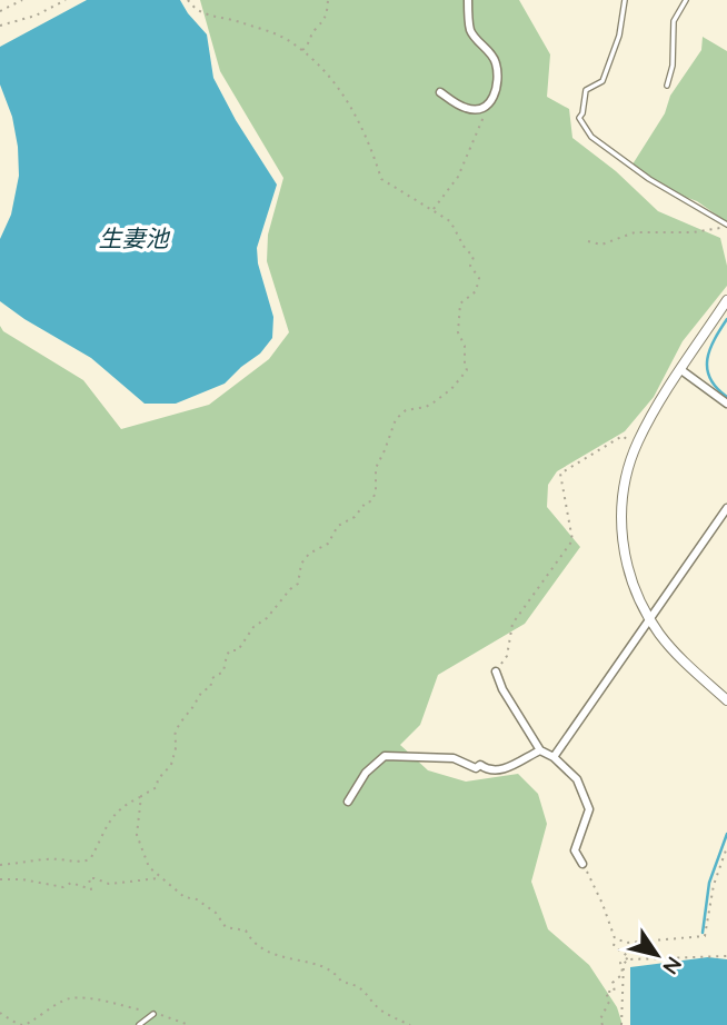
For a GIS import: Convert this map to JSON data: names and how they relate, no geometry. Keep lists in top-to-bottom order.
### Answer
{
  "water": ["生妻池"],
  "north": "bottom right"
}
